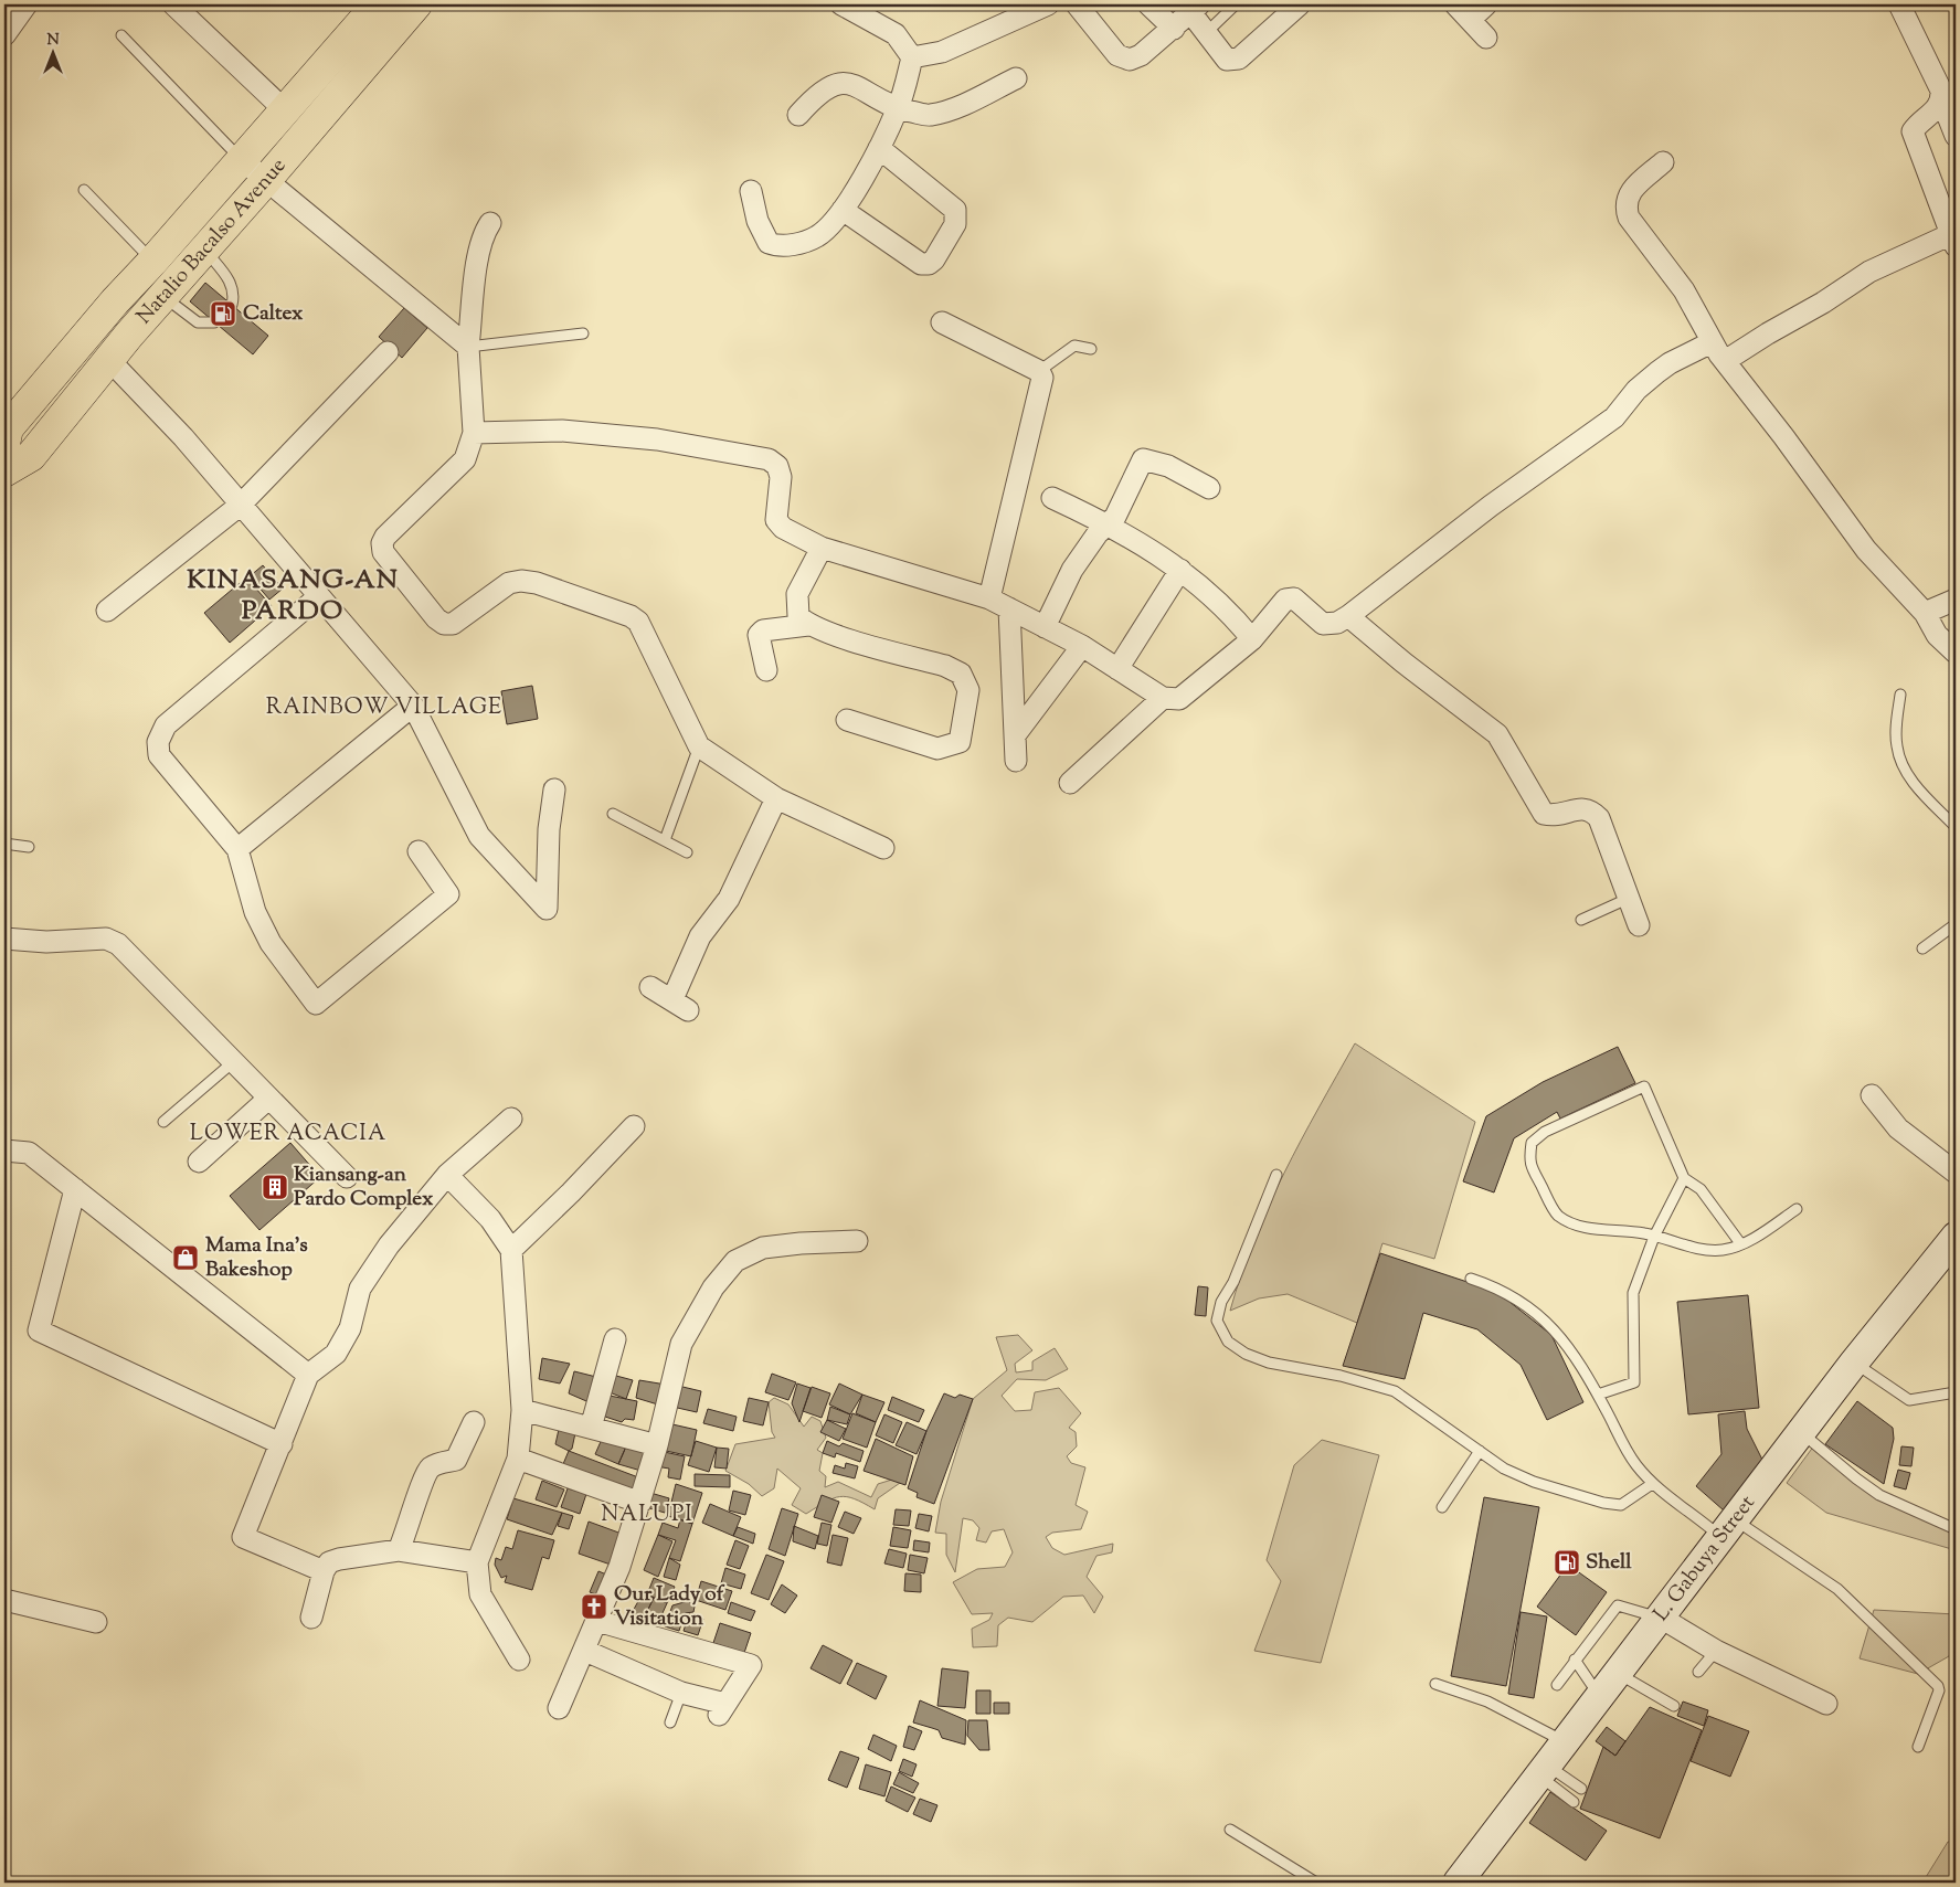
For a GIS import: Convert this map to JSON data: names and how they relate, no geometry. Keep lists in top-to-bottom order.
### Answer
{
  "streets": {
    "main road": ["Natalio Bacalso Avenue"],
    "street": ["L. Gabuya Street"]
  },
  "districts": [
    "KINASANG-AN PARDO",
    "RAINBOW VILLAGE",
    "LOWER ACACIA",
    "NALUPI"
  ],
  "places": {
    "fuel station": ["Caltex", "Shell"],
    "building": ["Kiansang-an Pardo Complex"],
    "shop": ["Mama Ina's Bakeshop"],
    "church": ["Our Lady of Visitation"]
  },
  "north": "top"
}
